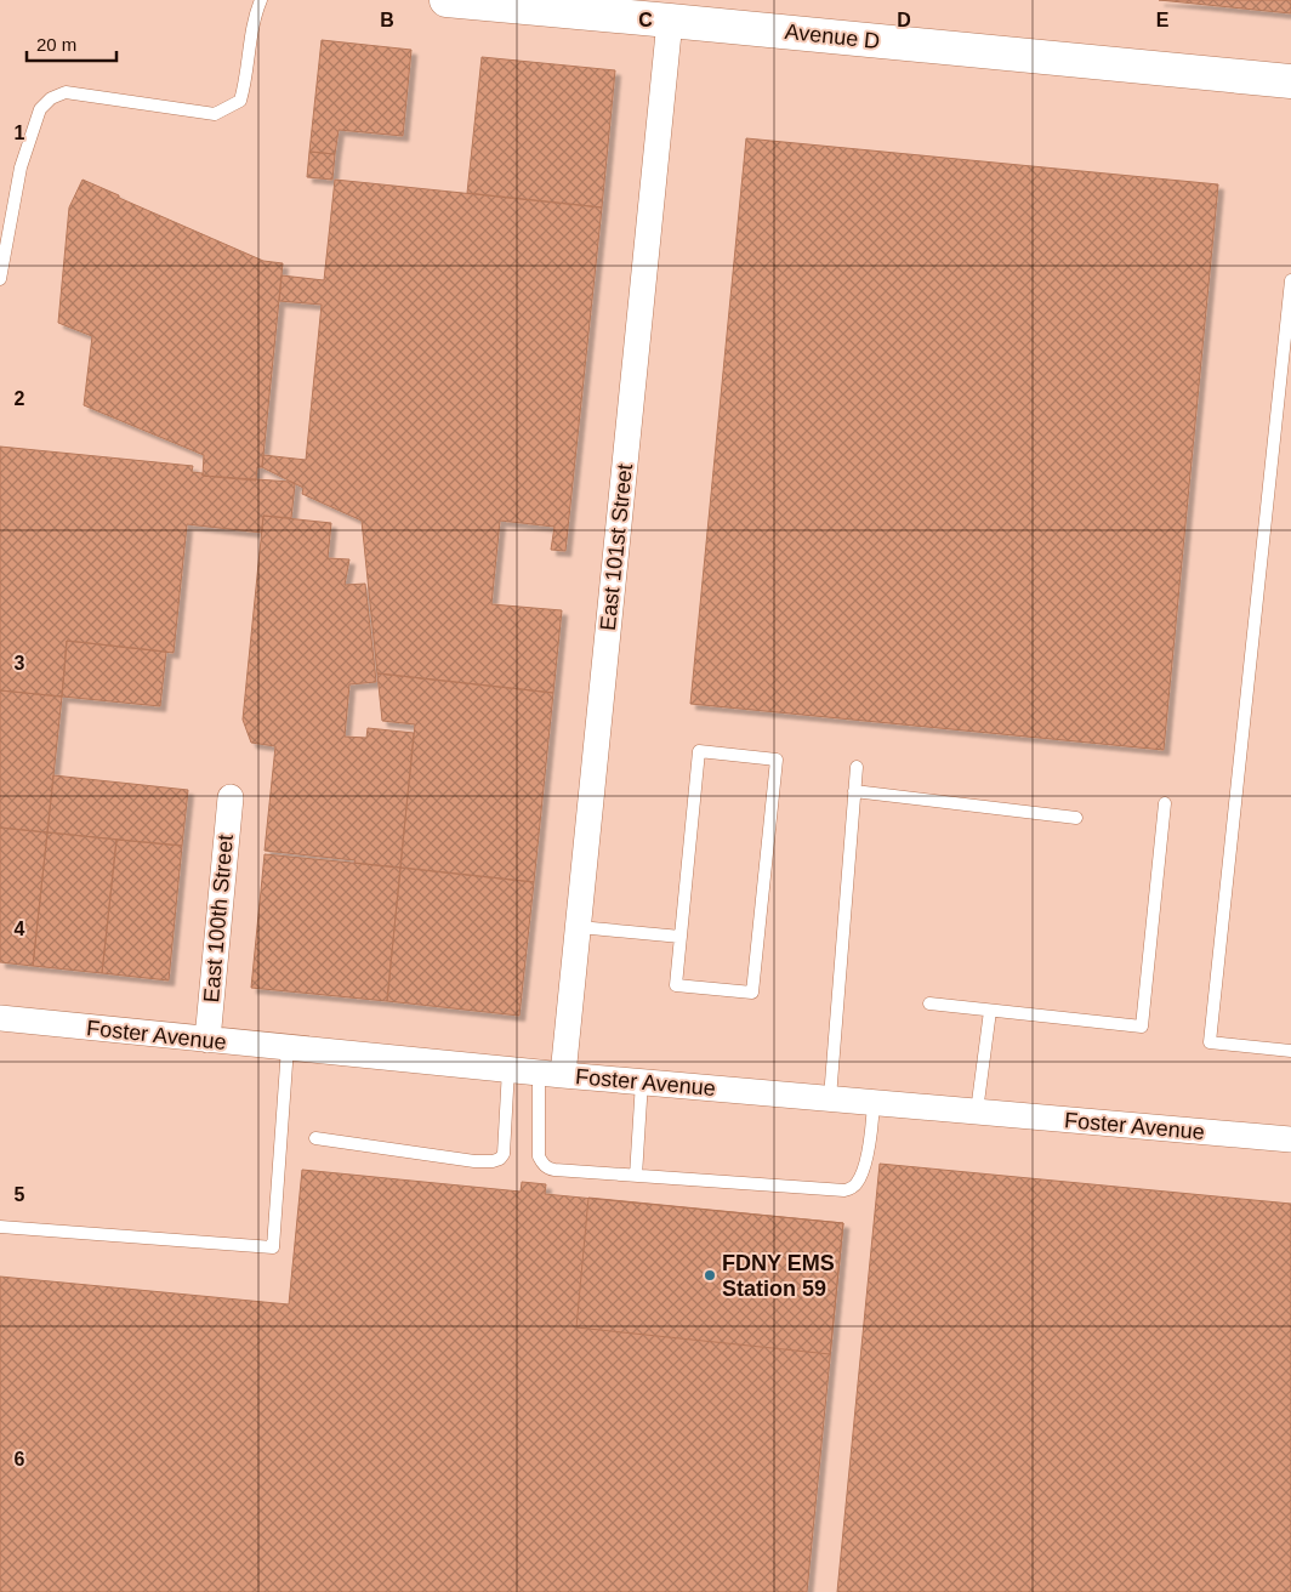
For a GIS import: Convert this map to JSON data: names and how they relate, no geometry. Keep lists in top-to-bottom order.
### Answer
{
  "streets": {
    "main road": ["Avenue D"],
    "street": ["East 101st Street", "East 100th Street", "Foster Avenue"]
  },
  "crossings": [
    ["Avenue D", "East 101st Street"],
    ["East 101st Street", "Foster Avenue"],
    ["East 100th Street", "Foster Avenue"]
  ],
  "places": ["FDNY EMS Station 59"],
  "scale_bar": "20 m",
  "grid": {
    "columns": [
      "B",
      "C",
      "D",
      "E"
    ],
    "rows": [
      "1",
      "2",
      "3",
      "4",
      "5",
      "6"
    ]
  }
}
